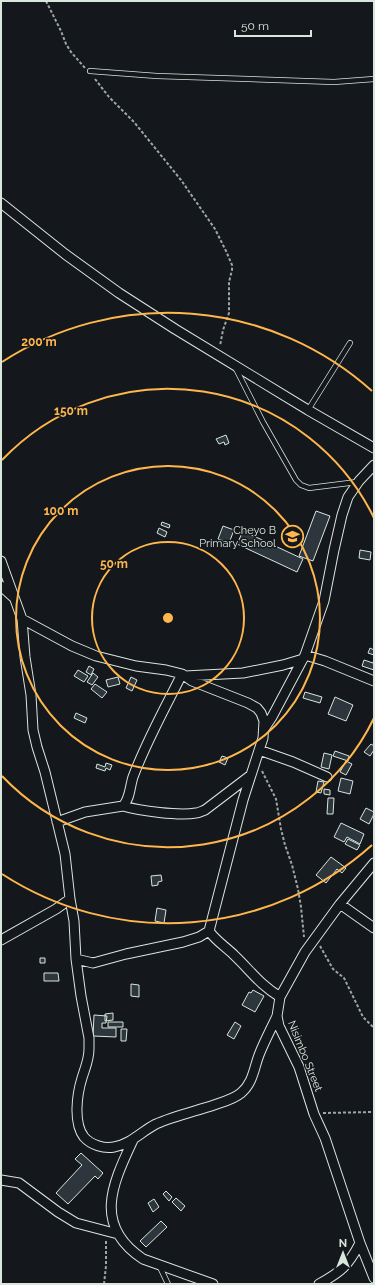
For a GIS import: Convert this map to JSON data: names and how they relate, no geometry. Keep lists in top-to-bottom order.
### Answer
{
  "streets": {
    "street": ["Nisimbo Street"]
  },
  "places": {
    "school or university": ["Cheyo B Primary School"]
  },
  "scale_bar": "50 m",
  "north": "top",
  "rings": [
    "200 m",
    "150 m",
    "100 m",
    "50 m"
  ]
}
